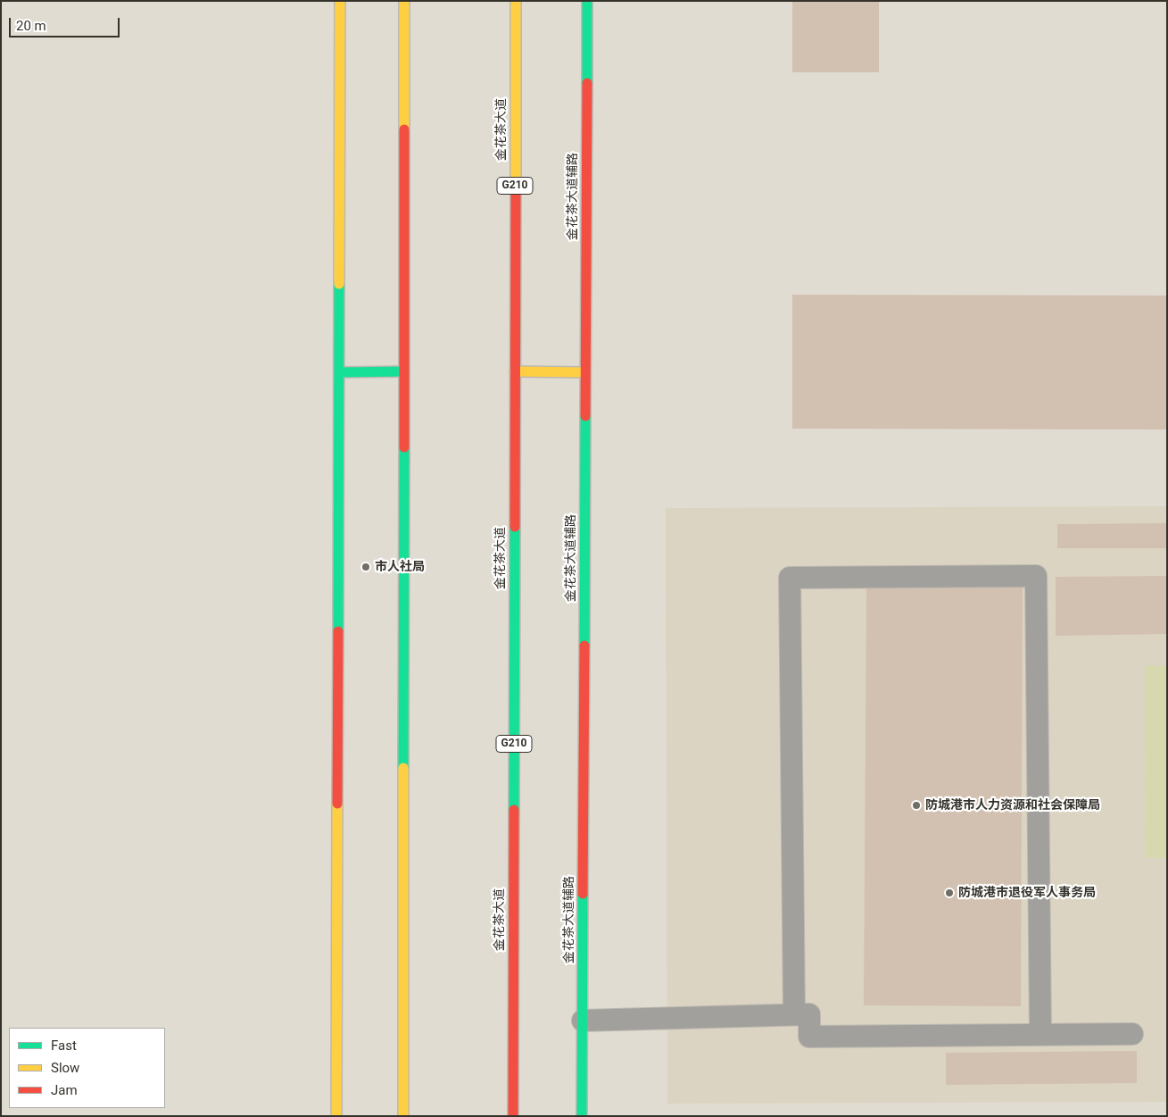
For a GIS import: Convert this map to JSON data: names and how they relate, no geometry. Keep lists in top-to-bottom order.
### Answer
{
  "streets": {
    "main road": ["金花茶大道", "G210", "金花茶大道辅路"]
  },
  "places": ["市人社局", "防城港市人力资源和社会保障局", "防城港市退役军人事务局"],
  "legend": ["Fast", "Slow", "Jam"],
  "scale_bar": "20 m"
}
